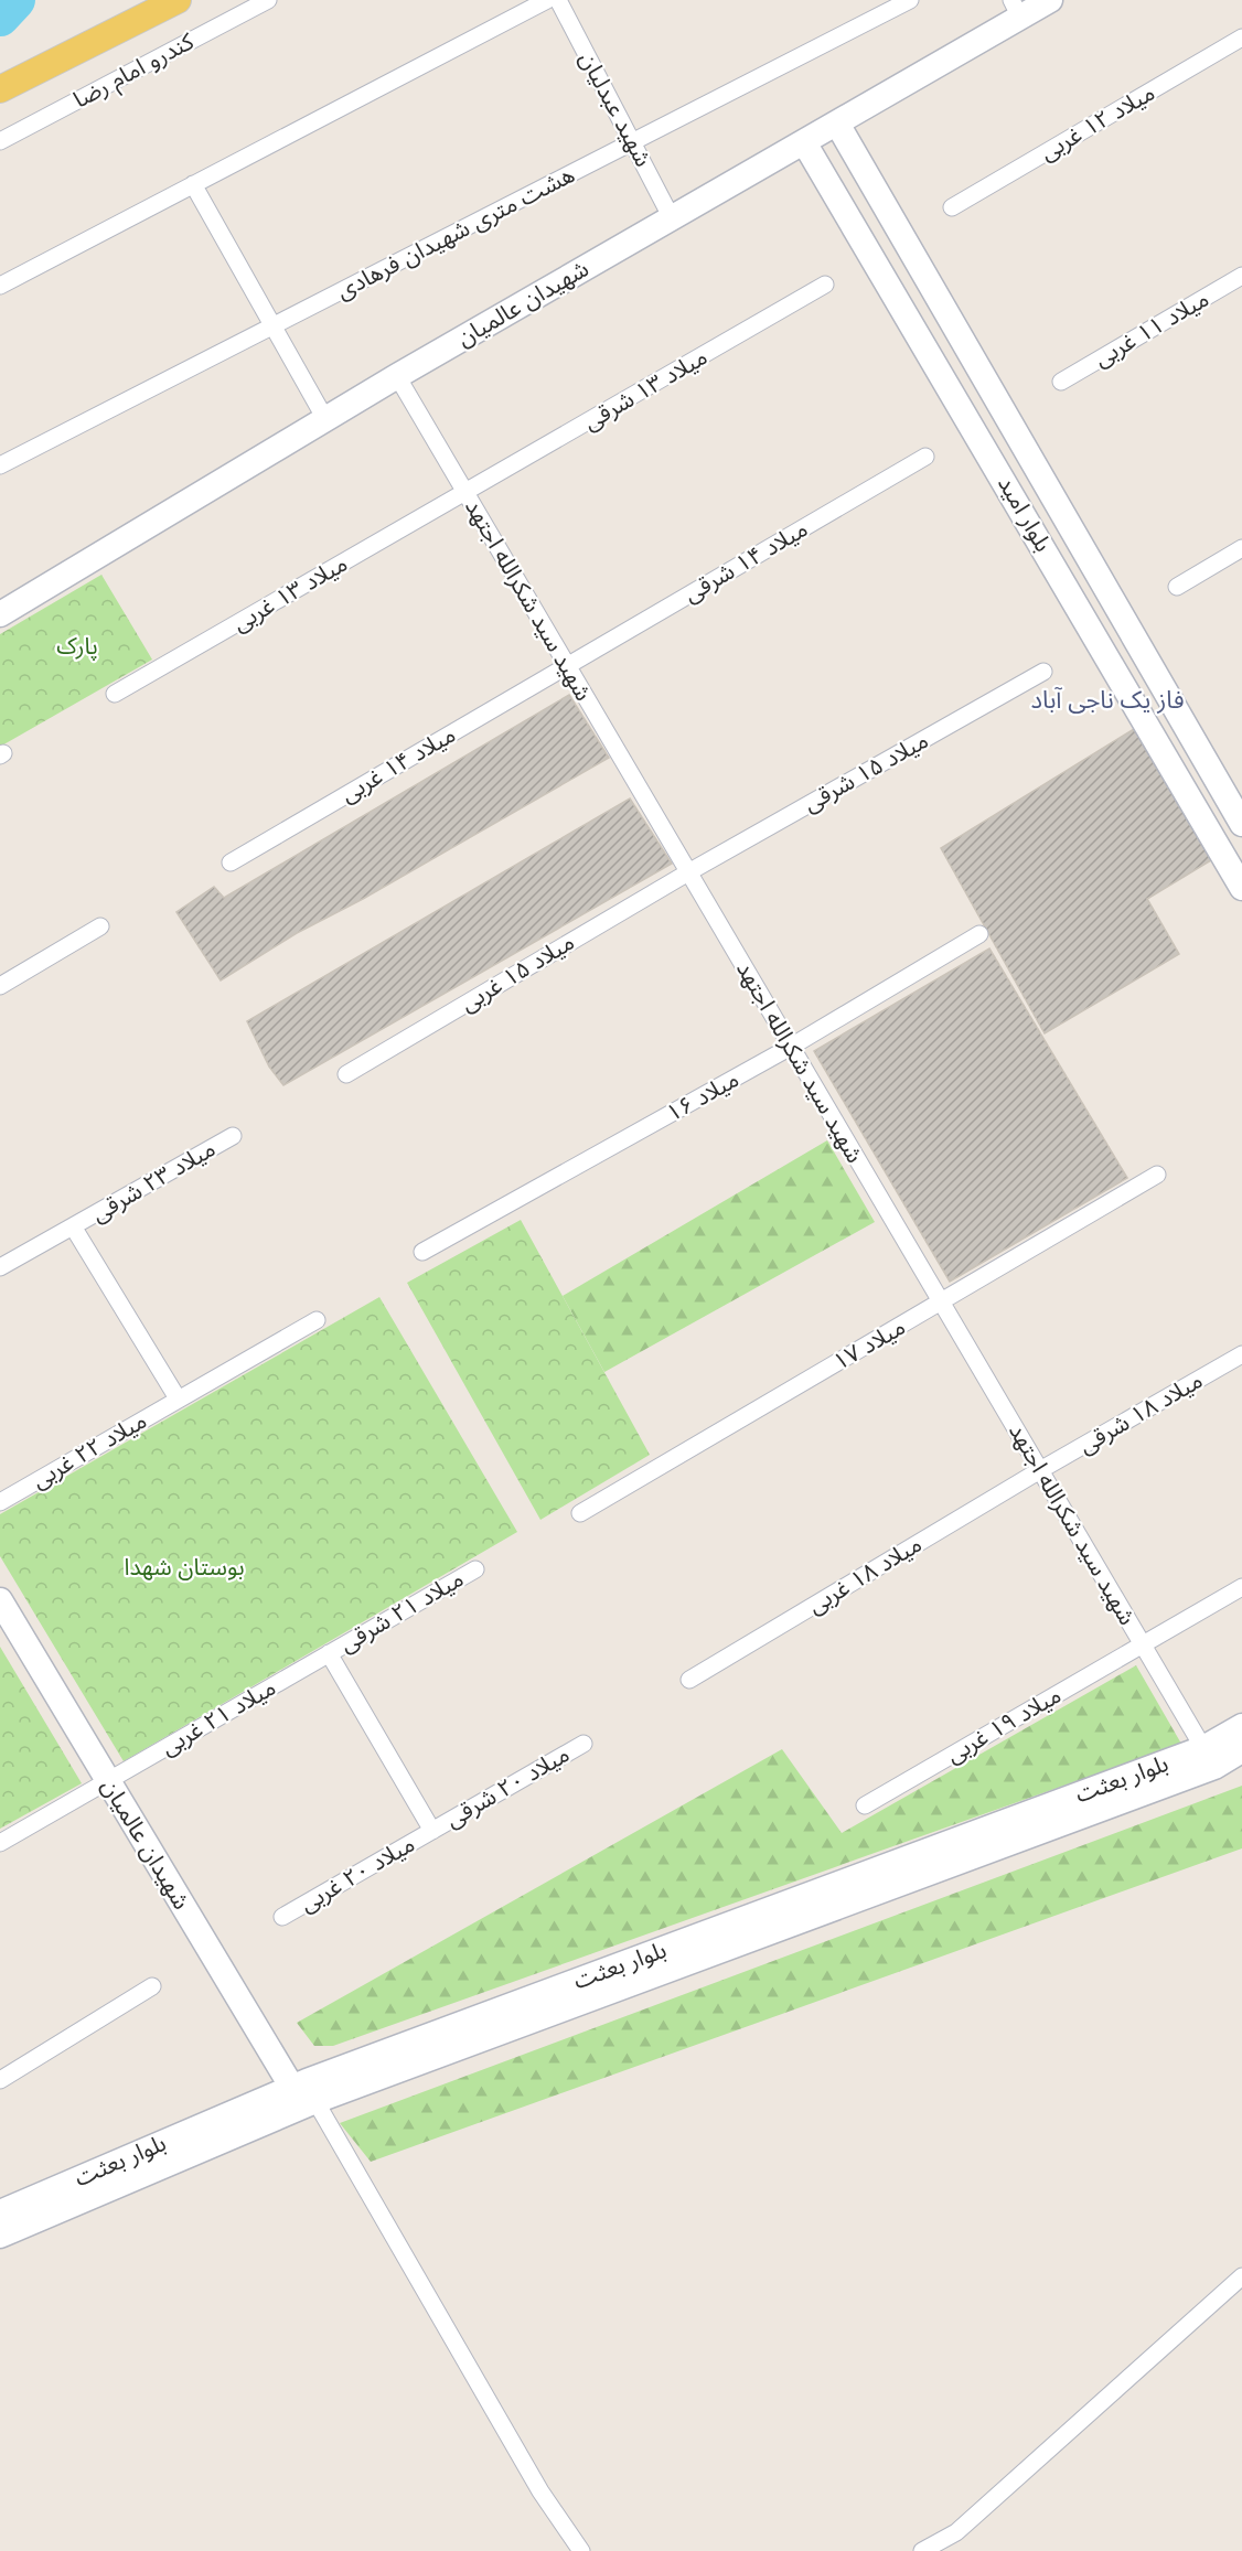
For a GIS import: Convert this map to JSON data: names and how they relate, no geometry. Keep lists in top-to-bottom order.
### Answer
{
  "streets": {
    "street": [
      "کندرو امام رضا",
      "شهید عبدلیان",
      "میلاد ۱۲ غربی",
      "هشت متری شهیدان فرهادی",
      "شهیدان عالمیان",
      "میلاد ۱۱ غربی",
      "میلاد ۱۳ شرقی",
      "بلوار امید",
      "میلاد ۱۴ شرقی",
      "میلاد ۱۳ غربی",
      "شهید سید شکرالله اجتهد",
      "میلاد ۱۴ غربی",
      "میلاد ۱۵ شرقی",
      "میلاد ۱۵ غربی",
      "میلاد ۱۶",
      "میلاد ۲۳ شرقی",
      "میلاد ۱۷",
      "میلاد ۱۸ شرقی",
      "میلاد ۲۲ غربی",
      "میلاد ۱۸ غربی",
      "میلاد ۲۱ شرقی",
      "میلاد ۲۱ غربی",
      "میلاد ۱۹ غربی",
      "بلوار بعثت",
      "میلاد ۲۰ شرقی",
      "میلاد ۲۰ غربی"
    ]
  },
  "crossings": [
    ["شهید عبدلیان", "هشت متری شهیدان فرهادی"],
    ["شهید عبدلیان", "شهیدان عالمیان"],
    ["شهیدان عالمیان", "بلوار امید"],
    ["شهیدان عالمیان", "شهید سید شکرالله اجتهد"],
    ["شهیدان عالمیان", "میلاد ۲۱ غربی"],
    ["شهیدان عالمیان", "بلوار بعثت"],
    ["میلاد ۱۳ شرقی", "میلاد ۱۳ غربی"],
    ["میلاد ۱۳ شرقی", "شهید سید شکرالله اجتهد"],
    ["میلاد ۱۴ شرقی", "شهید سید شکرالله اجتهد"],
    ["میلاد ۱۴ شرقی", "میلاد ۱۴ غربی"],
    ["میلاد ۱۳ غربی", "شهید سید شکرالله اجتهد"],
    ["شهید سید شکرالله اجتهد", "میلاد ۱۴ غربی"],
    ["شهید سید شکرالله اجتهد", "میلاد ۱۵ شرقی"],
    ["شهید سید شکرالله اجتهد", "میلاد ۱۵ غربی"],
    ["شهید سید شکرالله اجتهد", "میلاد ۱۶"],
    ["شهید سید شکرالله اجتهد", "میلاد ۱۷"],
    ["شهید سید شکرالله اجتهد", "میلاد ۱۸ شرقی"],
    ["شهید سید شکرالله اجتهد", "میلاد ۱۸ غربی"],
    ["شهید سید شکرالله اجتهد", "میلاد ۱۹ غربی"],
    ["شهید سید شکرالله اجتهد", "بلوار بعثت"],
    ["میلاد ۱۵ شرقی", "میلاد ۱۵ غربی"],
    ["میلاد ۱۸ شرقی", "میلاد ۱۸ غربی"],
    ["میلاد ۲۱ شرقی", "میلاد ۲۱ غربی"],
    ["میلاد ۲۰ شرقی", "میلاد ۲۰ غربی"]
  ],
  "districts": ["فاز یک ناجی آباد"],
  "parks": ["پارک", "بوستان شهدا"]
}
